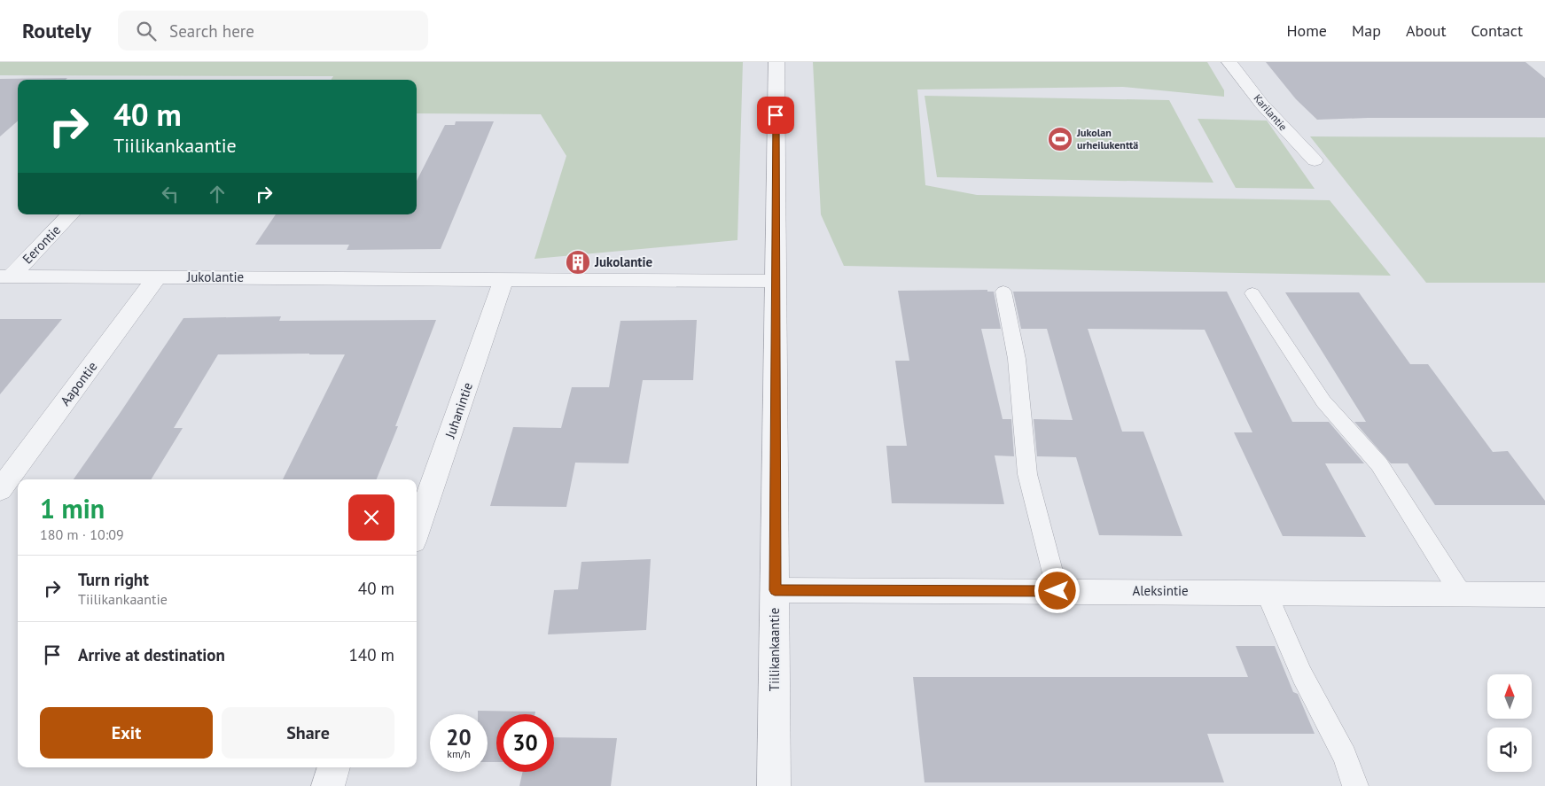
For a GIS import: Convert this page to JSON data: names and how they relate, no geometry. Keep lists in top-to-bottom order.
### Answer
{
  "streets": {
    "street": [
      "Karilantie",
      "Eerontie",
      "Jukolantie",
      "Aapontie",
      "Juhanintie",
      "Aleksintie",
      "Tiilikankaantie"
    ]
  },
  "crossings": [
    ["Eerontie", "Jukolantie"],
    ["Jukolantie", "Aapontie"],
    ["Jukolantie", "Juhanintie"],
    ["Jukolantie", "Tiilikankaantie"],
    ["Aleksintie", "Tiilikankaantie"]
  ],
  "places": {
    "sports": ["Jukolan urheilukenttä"],
    "building": ["Jukolantie"]
  },
  "north": "top",
  "page": {
    "header": "Routely",
    "search": "Search here",
    "nav": [
      "Home",
      "Map",
      "About",
      "Contact"
    ],
    "turn": ["40 m", "Tiilikankaantie"],
    "heading": ["1 min", "180 m · 10:09"],
    "list": [
      {
        "name": "Turn right",
        "note": "Tiilikankaantie",
        "value": "40 m"
      },
      {
        "name": "Arrive at destination",
        "value": "140 m"
      }
    ],
    "buttons": ["Exit", "Share"],
    "speed": "20 km/h",
    "limit": "30"
  }
}
